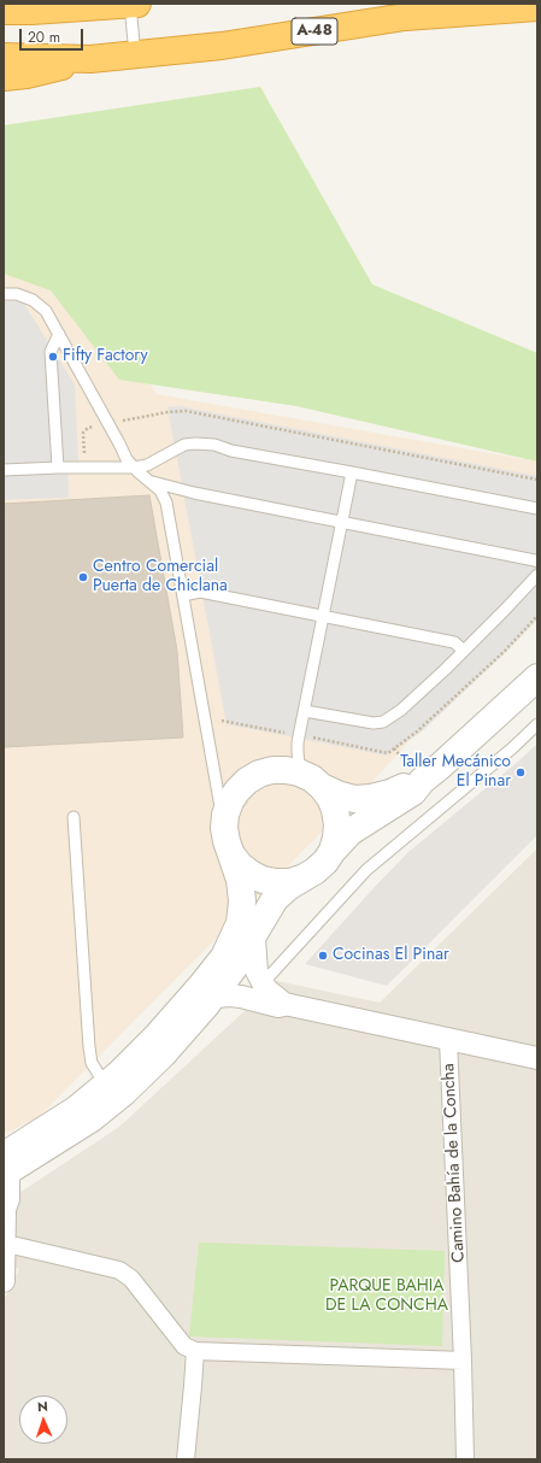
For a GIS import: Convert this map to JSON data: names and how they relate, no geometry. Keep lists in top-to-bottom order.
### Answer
{
  "streets": {
    "highway": ["A-48"],
    "street": ["Camino Bahía de la Concha"]
  },
  "parks": ["PARQUE BAHIA DE LA CONCHA"],
  "places": [
    "Fifty Factory",
    "Centro Comercial Puerta de Chiclana",
    "Taller Mecánico El Pinar",
    "Cocinas El Pinar"
  ],
  "scale_bar": "20 m",
  "north": "top"
}
